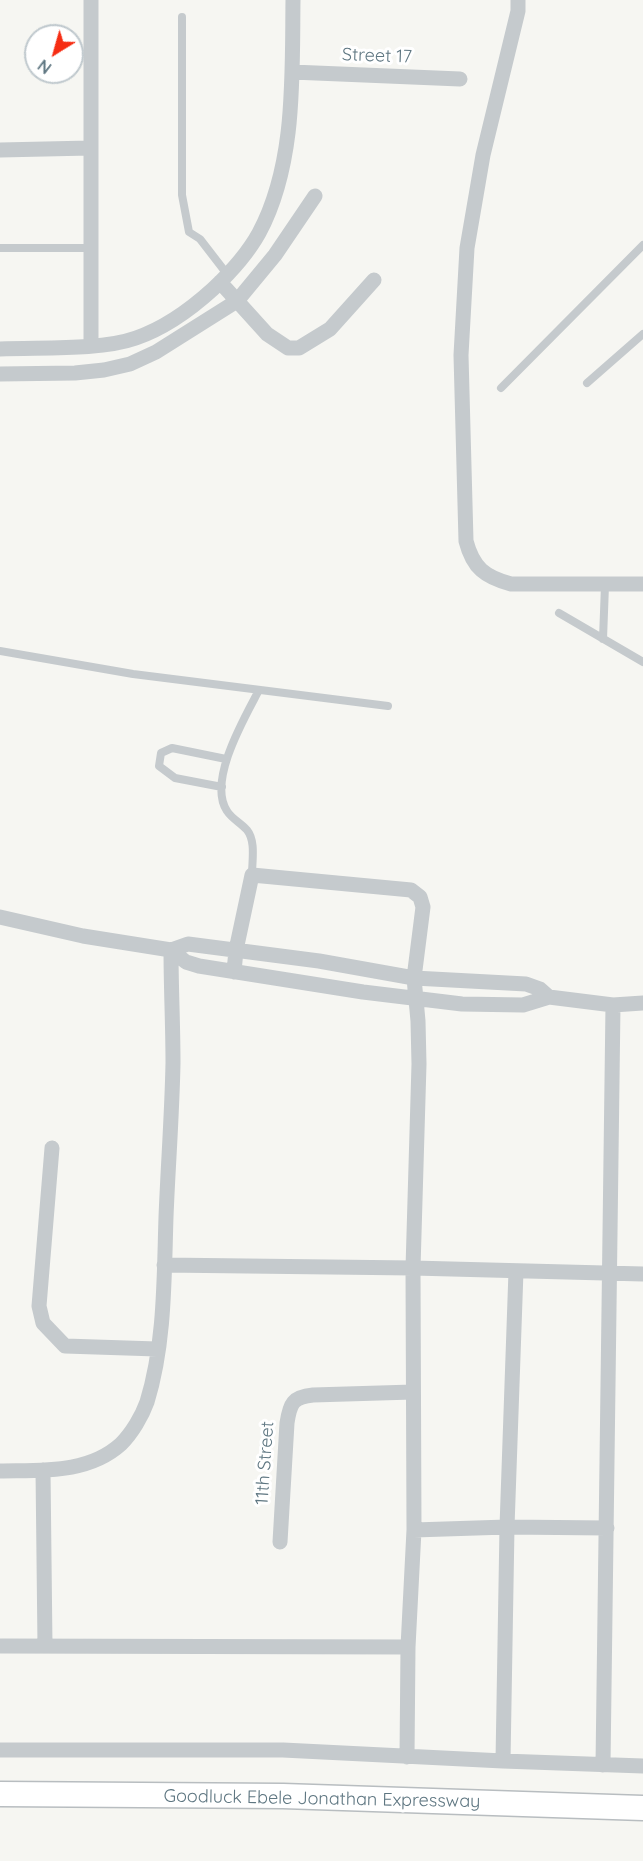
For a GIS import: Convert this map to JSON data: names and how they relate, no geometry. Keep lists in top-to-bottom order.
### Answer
{
  "streets": {
    "main road": ["Goodluck Ebele Jonathan Expressway"],
    "street": ["Street 17", "11th Street"]
  },
  "north": "bottom left"
}
